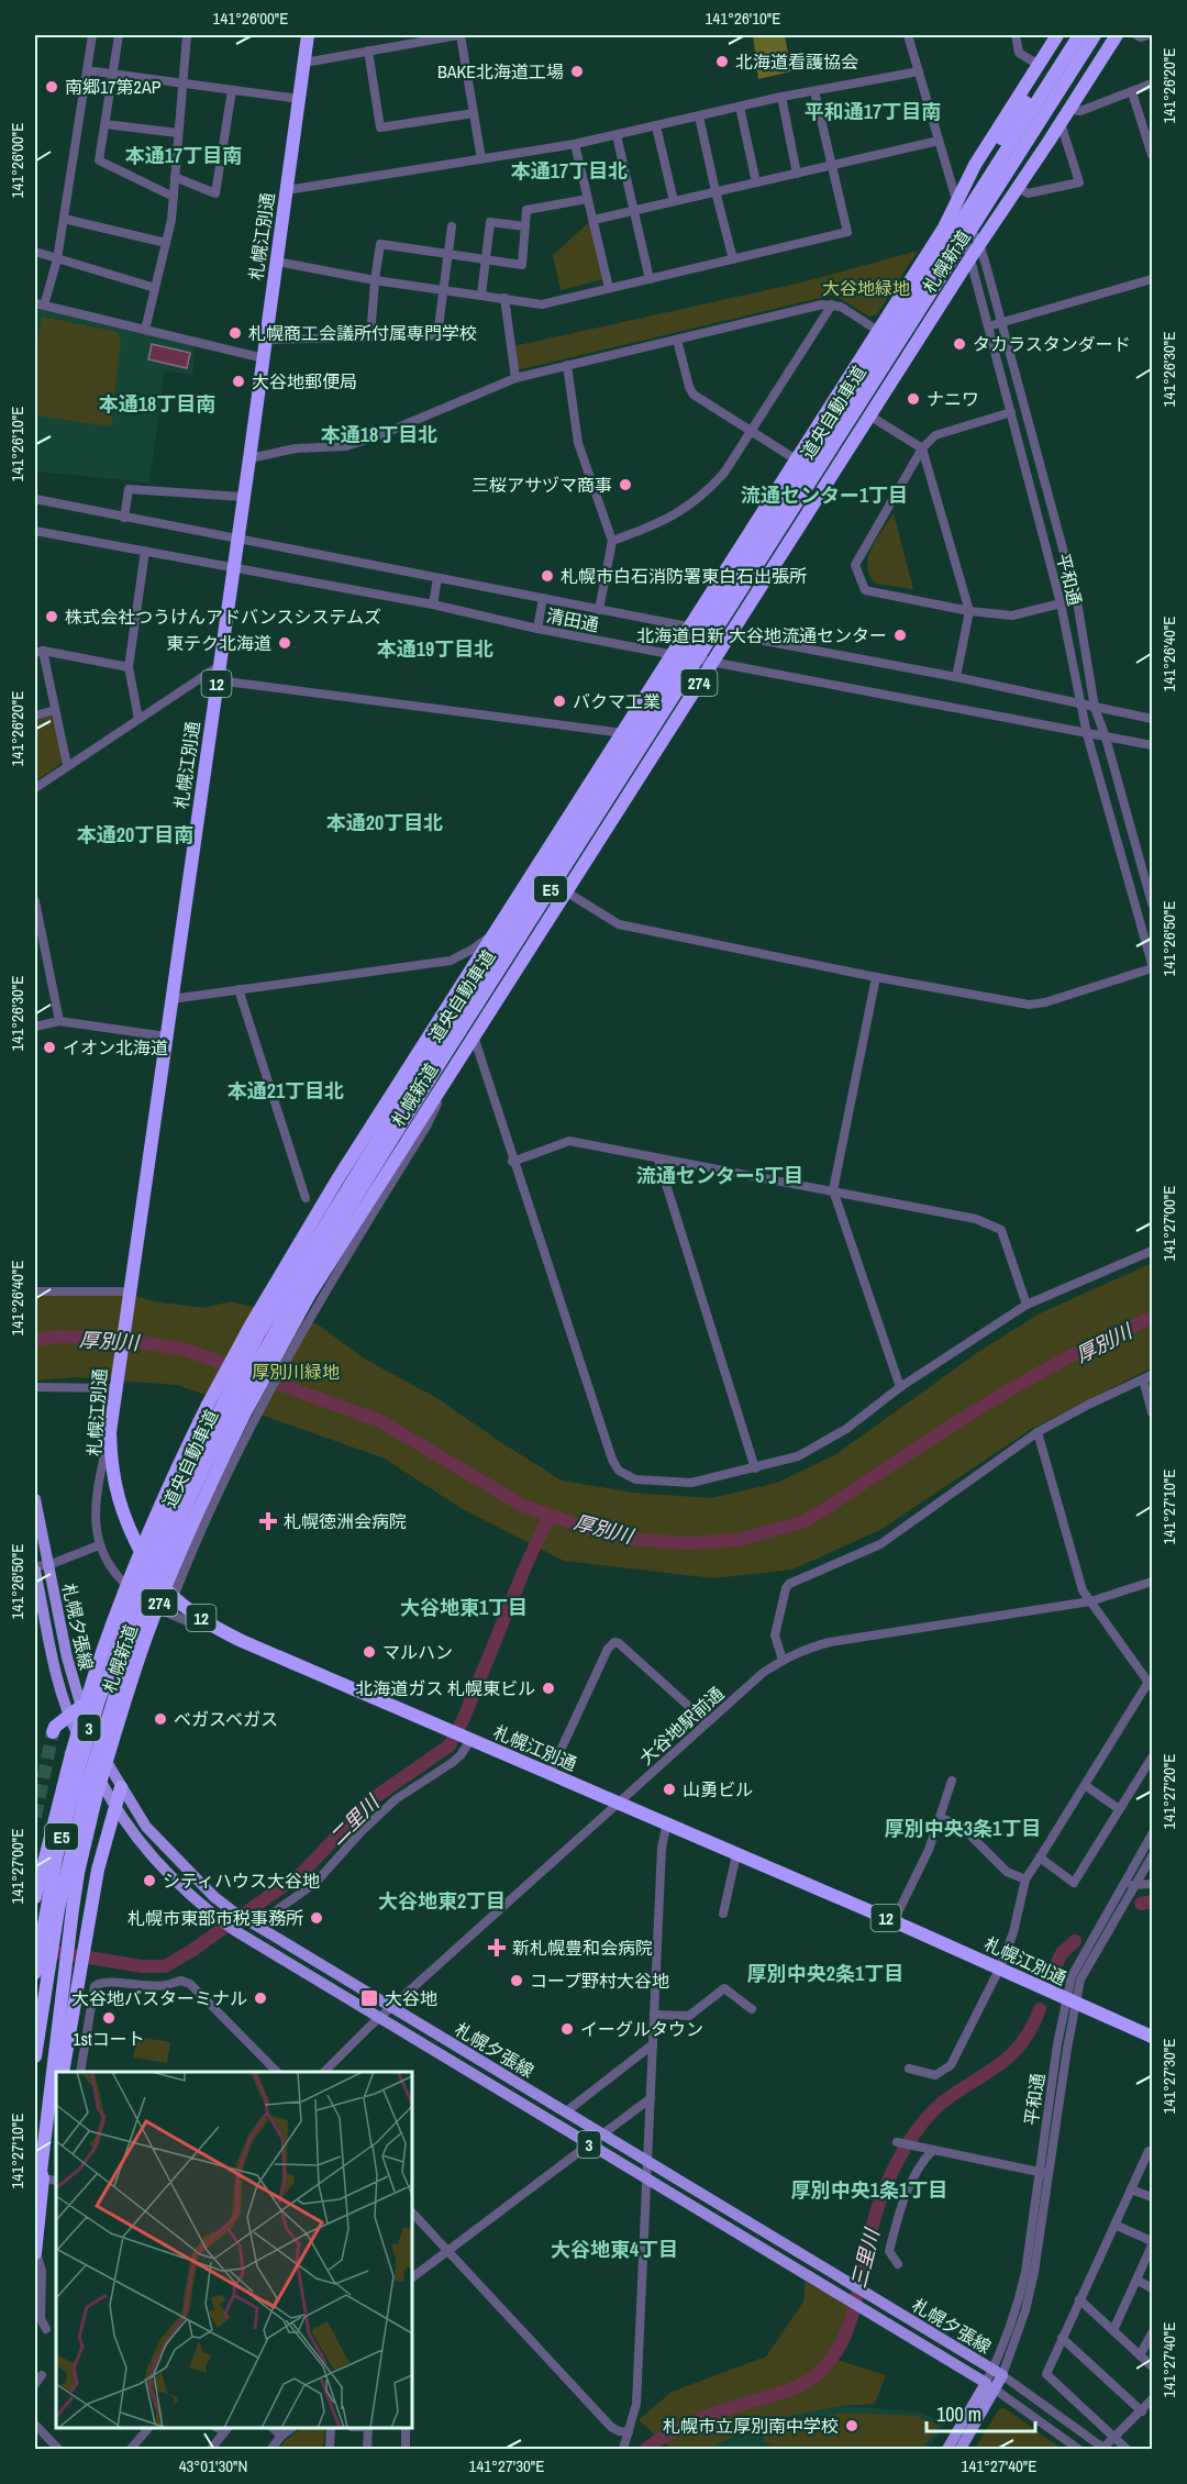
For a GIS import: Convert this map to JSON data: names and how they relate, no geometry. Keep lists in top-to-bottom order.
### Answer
{
  "streets": {
    "highway": [
      "札幌江別通",
      "札幌新道",
      "道央自動車道",
      "274",
      "12",
      "E5"
    ],
    "main road": ["札幌夕張線", "3"],
    "street": ["平和通", "清田通", "大谷地駅前通"]
  },
  "crossings": [
    ["札幌江別通", "平和通"],
    ["札幌江別通", "清田通"],
    ["札幌江別通", "大谷地駅前通"],
    ["札幌新道", "平和通"],
    ["札幌新道", "清田通"],
    ["平和通", "清田通"],
    ["平和通", "札幌夕張線"],
    ["札幌夕張線", "大谷地駅前通"]
  ],
  "districts": [
    "平和通17丁目南",
    "本通17丁目南",
    "本通17丁目北",
    "本通18丁目南",
    "本通18丁目北",
    "流通センター1丁目",
    "本通19丁目北",
    "本通20丁目北",
    "本通20丁目南",
    "本通21丁目北",
    "流通センター5丁目",
    "大谷地東1丁目",
    "厚別中央3条1丁目",
    "大谷地東2丁目",
    "厚別中央2条1丁目",
    "厚別中央1条1丁目",
    "大谷地東4丁目"
  ],
  "water": ["厚別川", "二里川", "三里川"],
  "parks": ["大谷地緑地", "厚別川緑地"],
  "places": {
    "other": [
      "北海道看護協会",
      "BAKE北海道工場",
      "南郷17第2AP",
      "札幌商工会議所付属専門学校",
      "タカラスタンダード",
      "大谷地郵便局",
      "ナニワ",
      "三桜アサヅマ商事",
      "札幌市白石消防署東白石出張所",
      "株式会社つうけんアドバンスシステムズ",
      "北海道日新 大谷地流通センター",
      "東テク北海道",
      "バクマ工業",
      "イオン北海道",
      "マルハン",
      "北海道ガス 札幌東ビル",
      "ベガスベガス",
      "山勇ビル",
      "シティハウス大谷地",
      "札幌市東部市税事務所",
      "コープ野村大谷地",
      "大谷地バスターミナル",
      "1stコート",
      "イーグルタウン",
      "札幌市立厚別南中学校"
    ],
    "health": ["札幌徳洲会病院", "新札幌豊和会病院"],
    "transit": ["大谷地"]
  },
  "scale_bar": "100 m",
  "coordinates": [
    "141°26'00\"E",
    "141°26'10\"E",
    "141°26'20\"E",
    "141°26'30\"E",
    "141°26'40\"E",
    "141°26'50\"E",
    "141°27'00\"E",
    "141°27'10\"E",
    "141°27'20\"E",
    "141°27'30\"E",
    "141°27'40\"E",
    "43°01'30\"N"
  ]
}
